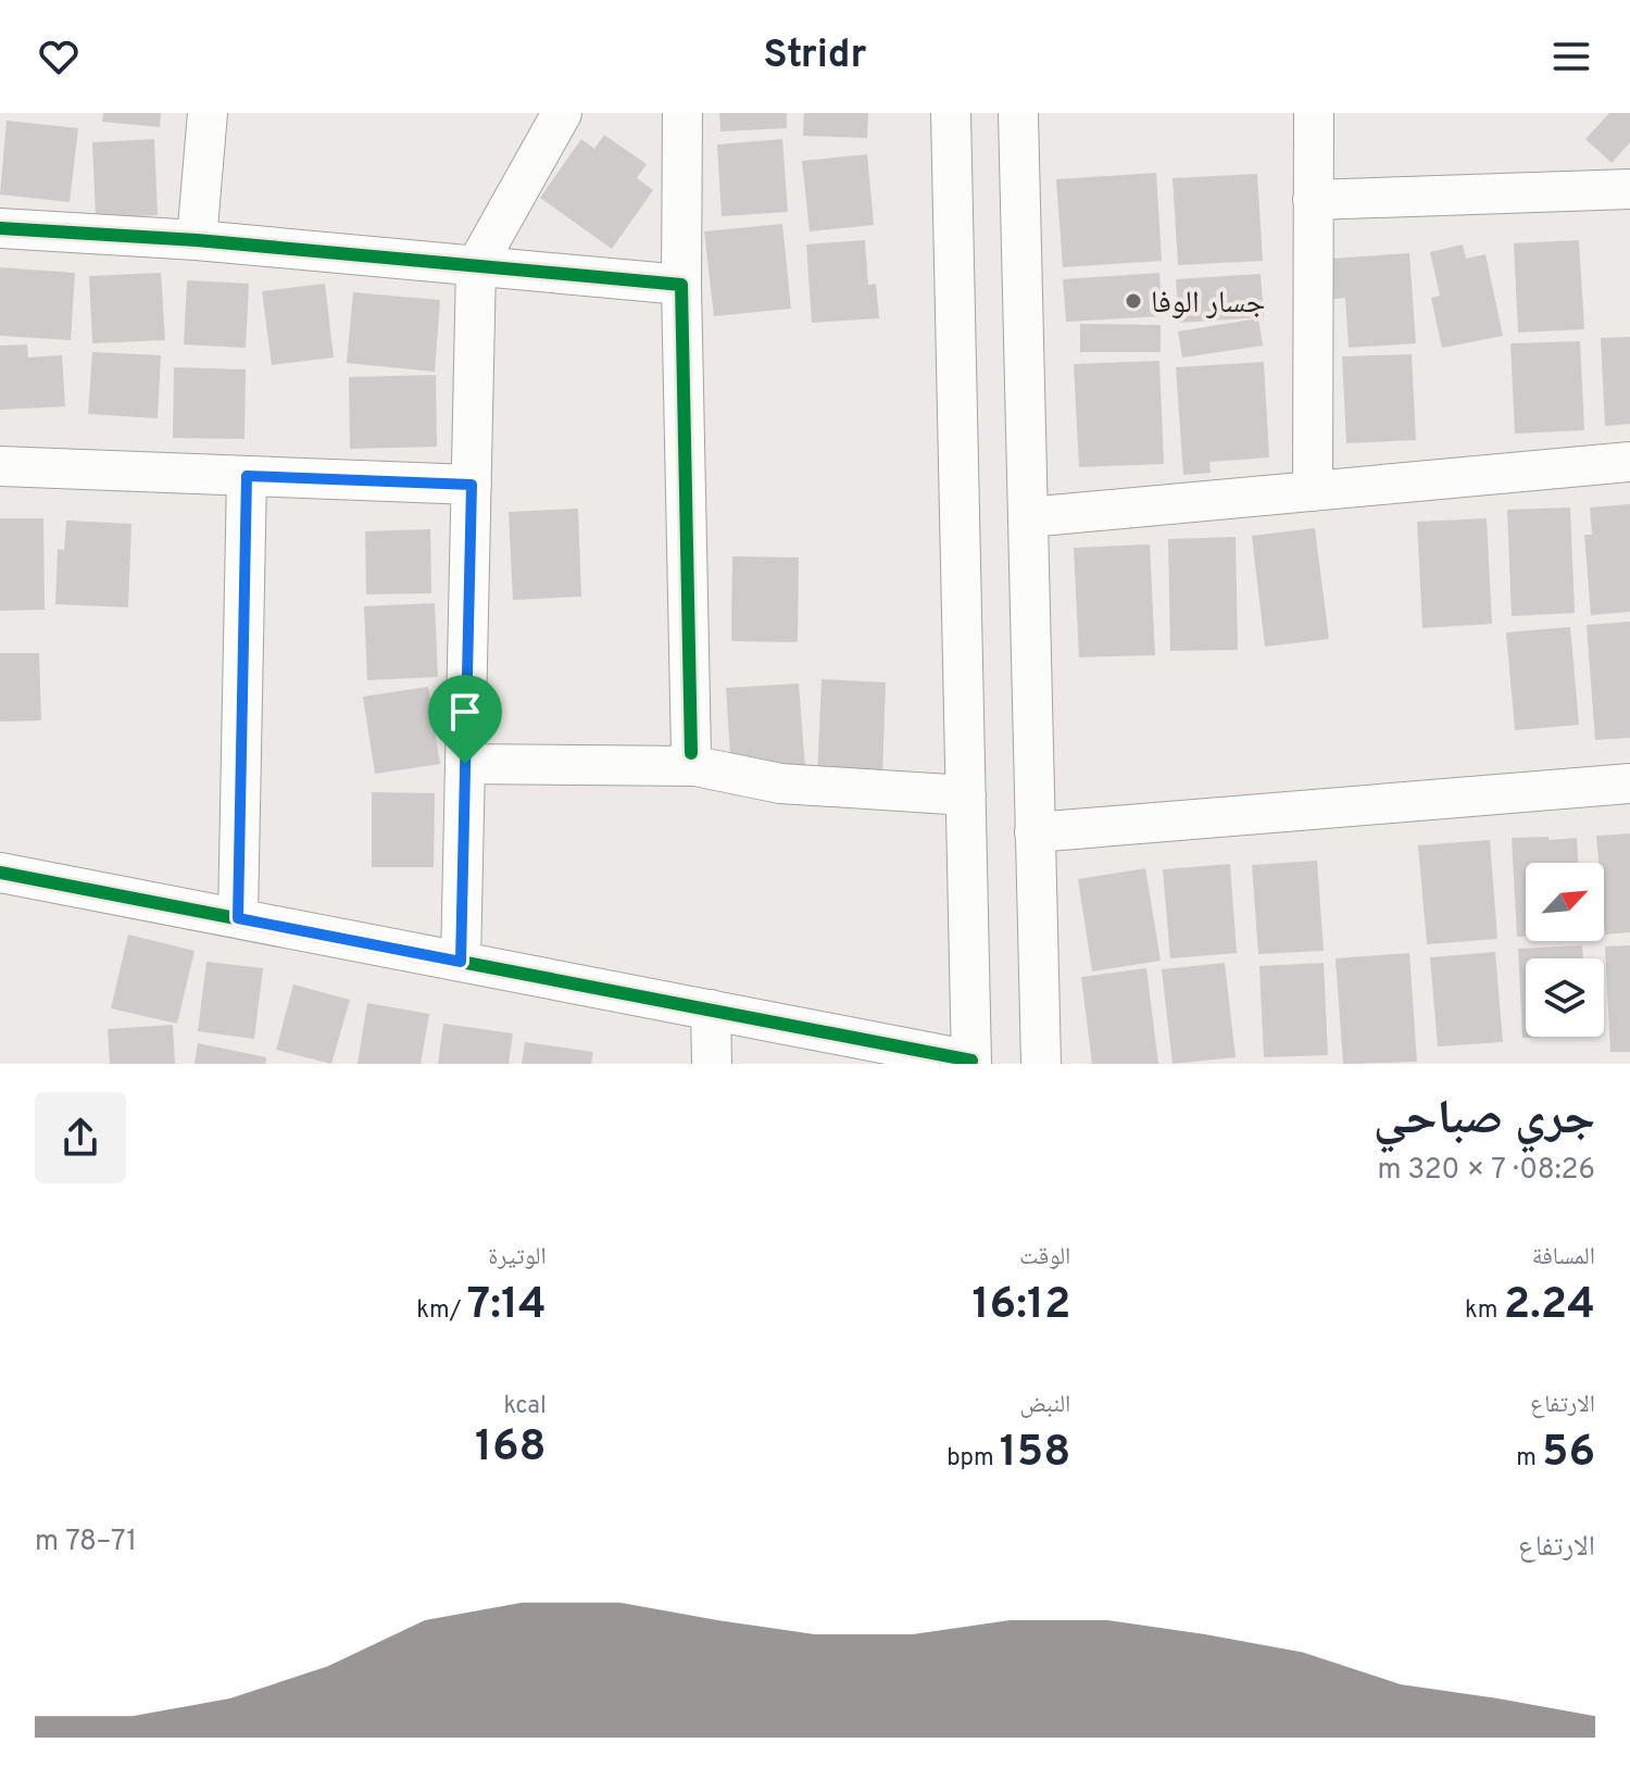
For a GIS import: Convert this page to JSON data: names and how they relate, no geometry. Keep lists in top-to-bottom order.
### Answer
{
  "places": ["جسار الوفا"],
  "north": "top right",
  "page": {
    "header": "Stridr",
    "heading": ["جري صباحي", "08:26 · 7 × 320 m"],
    "stats": [
      ["المسافة", "2.24 km"],
      ["الوقت", "16:12"],
      ["الوتيرة", "7:14 /km"],
      ["الارتفاع", "56 m"],
      ["النبض", "158 bpm"],
      ["kcal", "168"]
    ],
    "chart": ["الارتفاع", "71–78 m"]
  }
}
